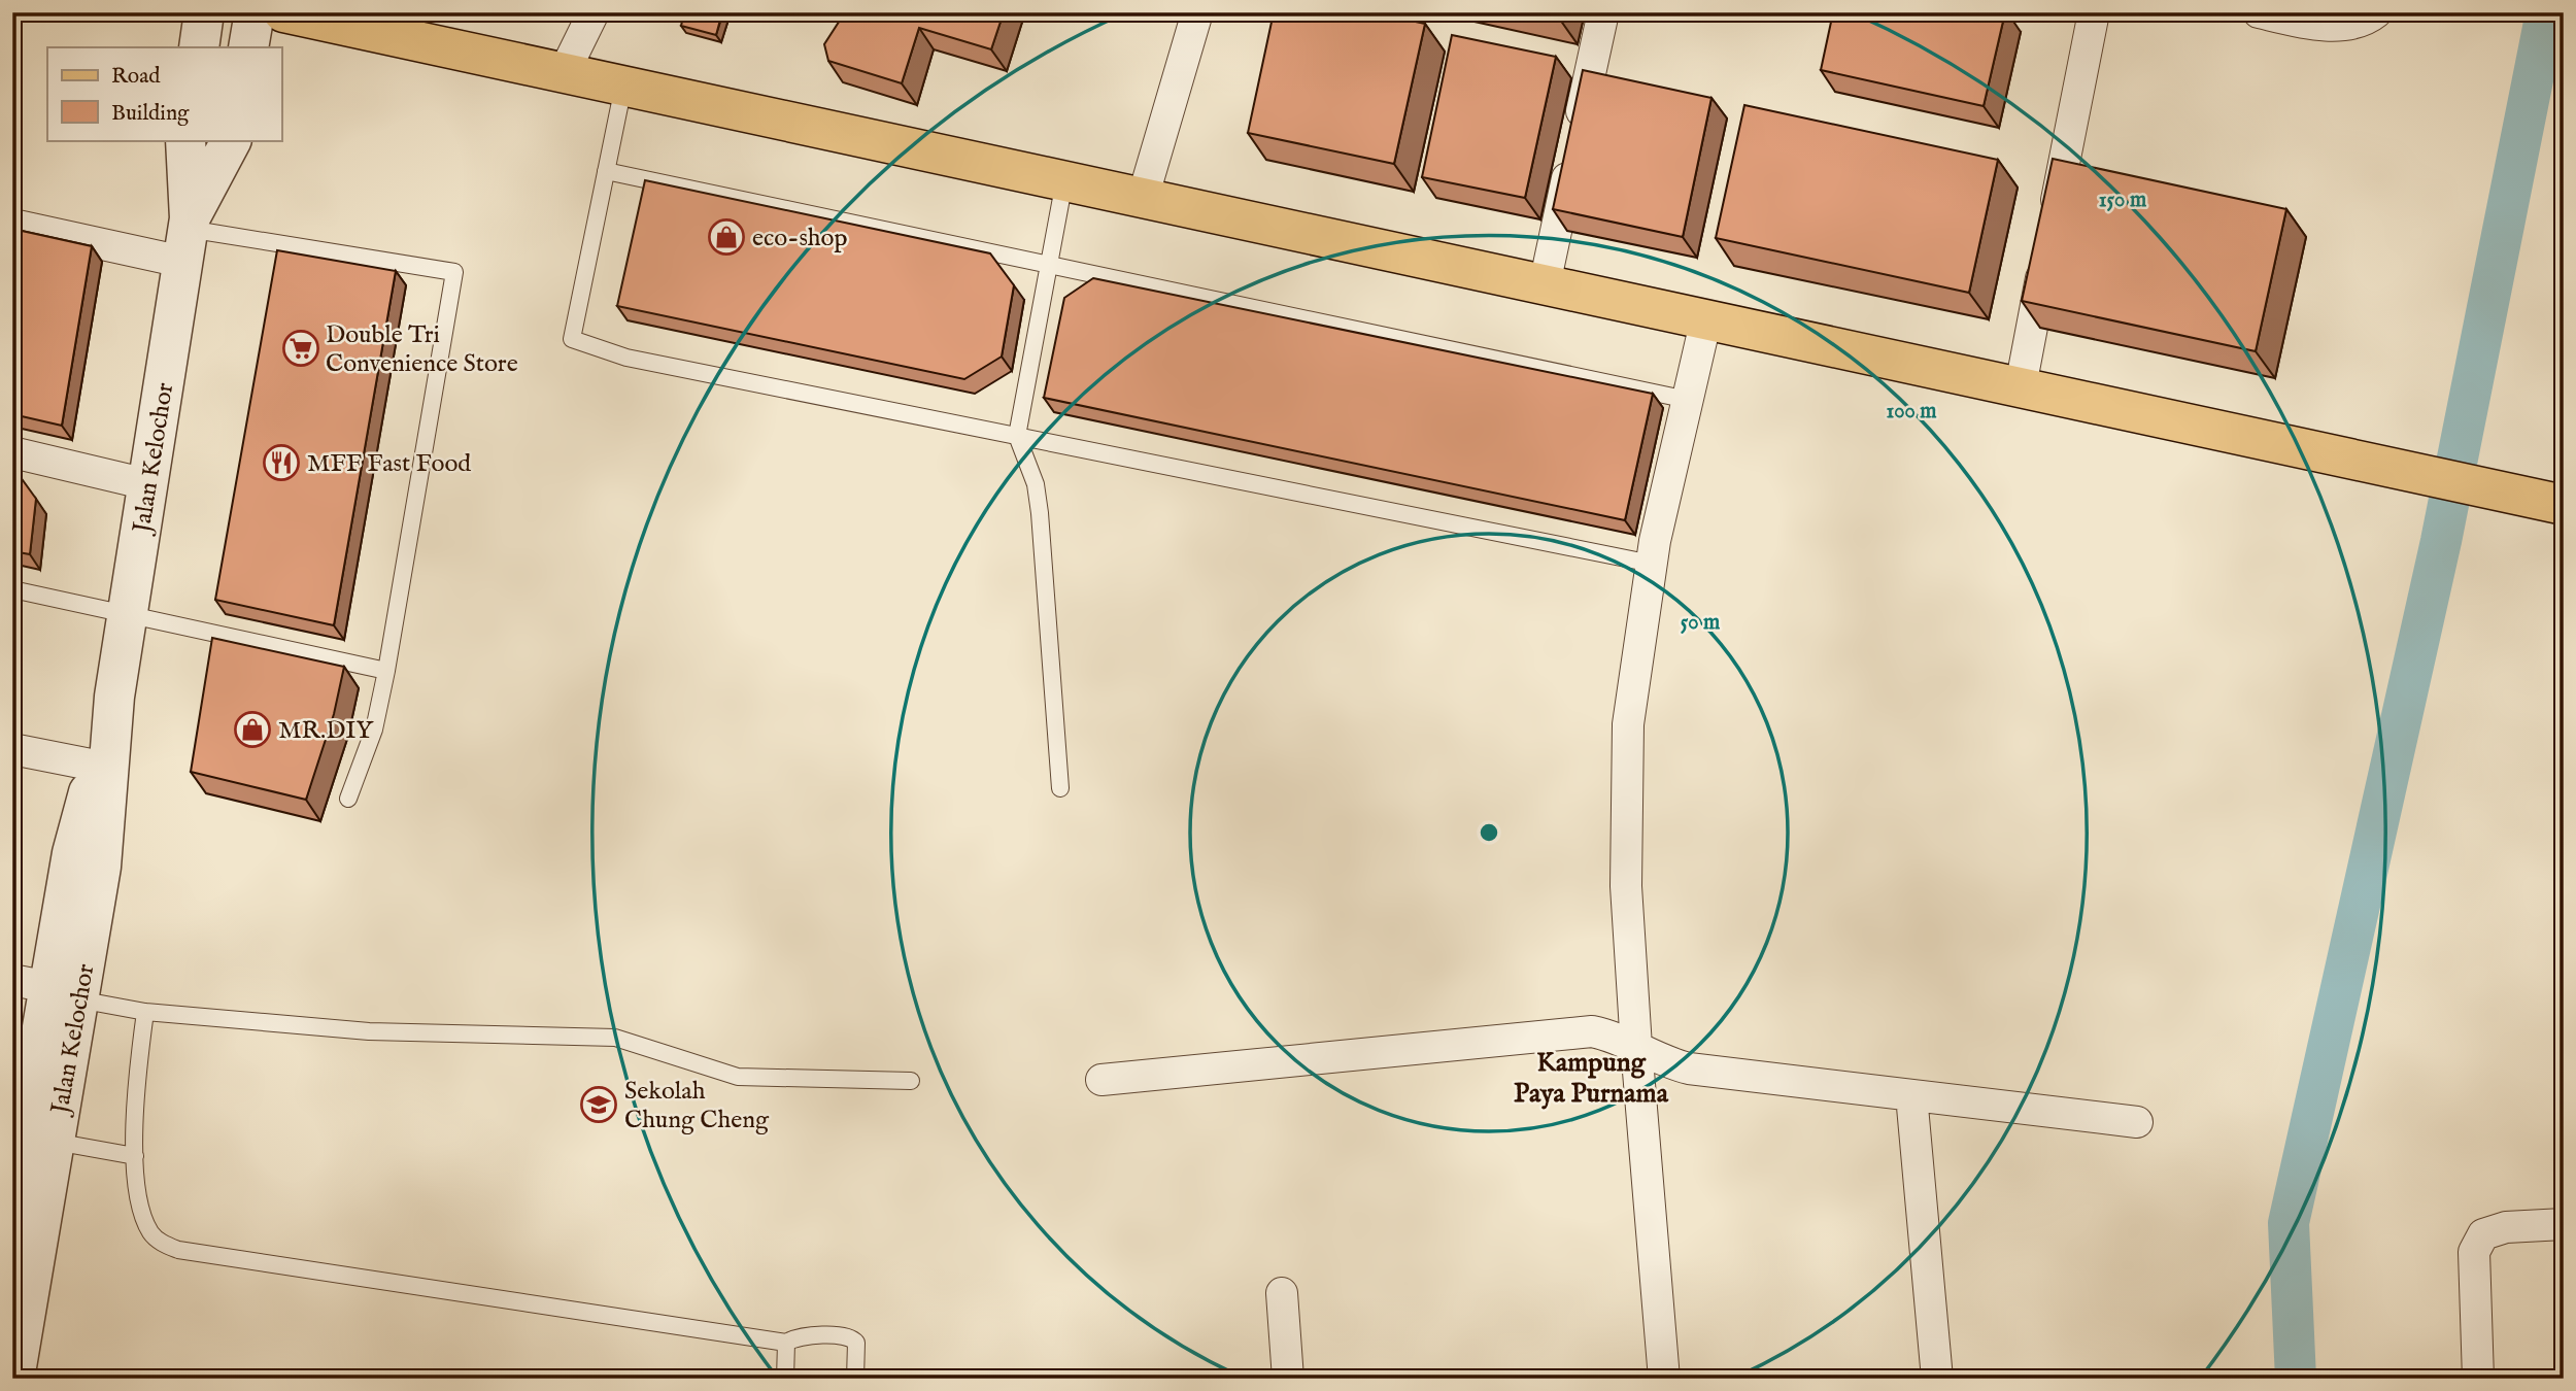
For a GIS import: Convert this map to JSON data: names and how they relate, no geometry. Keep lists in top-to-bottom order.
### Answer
{
  "streets": {
    "street": ["Jalan Kelochor"]
  },
  "districts": ["Kampung Paya Purnama"],
  "places": {
    "shop": ["eco-shop", "MR.DIY"],
    "supermarket": ["Double Tri Convenience Store"],
    "restaurant": ["MFF Fast Food"],
    "school or university": ["Sekolah Chung Cheng"]
  },
  "legend": ["Road", "Building"],
  "rings": ["150 m", "100 m", "50 m"]
}
